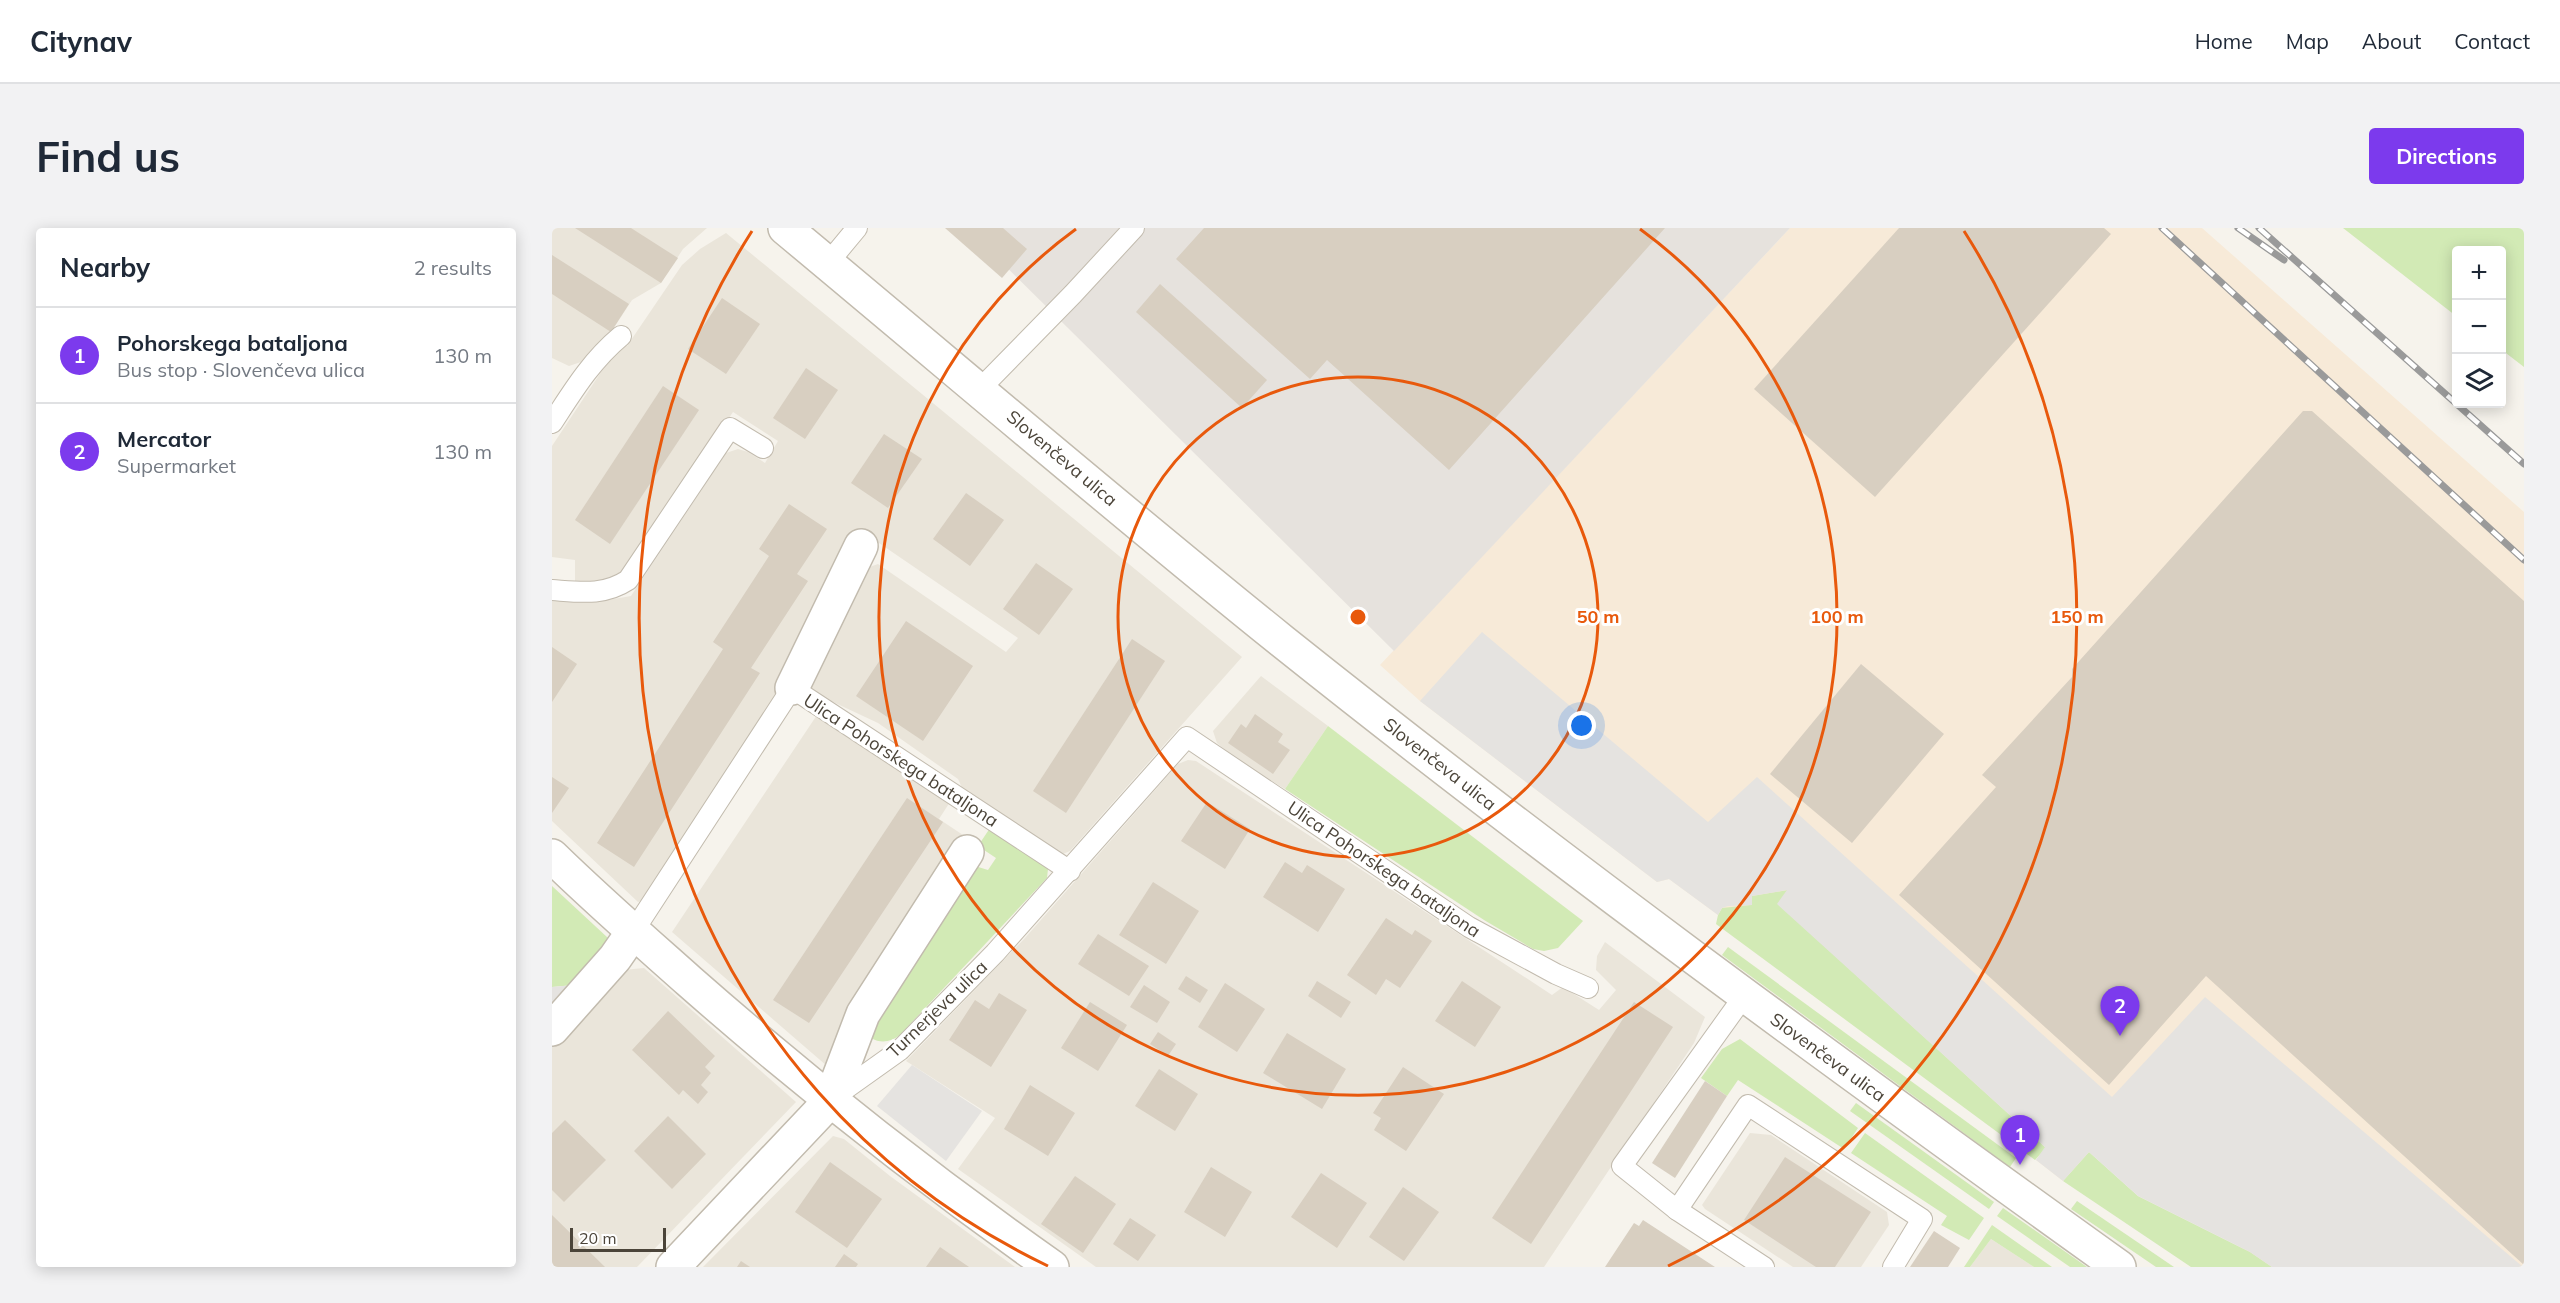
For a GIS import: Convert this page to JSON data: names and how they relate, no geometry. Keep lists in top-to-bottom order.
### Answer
{
  "streets": {
    "street": ["Slovenčeva ulica", "Ulica Pohorskega bataljona", "Turnerjeva ulica"]
  },
  "crossings": [
    ["Ulica Pohorskega bataljona", "Turnerjeva ulica"]
  ],
  "scale_bar": "20 m",
  "page": {
    "header": "Citynav",
    "nav": [
      "Home",
      "Map",
      "About",
      "Contact"
    ],
    "buttons": "Directions",
    "title": "Find us",
    "heading": ["Nearby", "2 results"],
    "map_buttons": ["+", "−"],
    "list": [
      {
        "mark": "1",
        "name": "Pohorskega bataljona",
        "note": "Bus stop · Slovenčeva ulica",
        "value": "130 m"
      },
      {
        "mark": "2",
        "name": "Mercator",
        "note": "Supermarket",
        "value": "130 m"
      }
    ],
    "pins": ["2", "1"],
    "scale": "20 m"
  },
  "rings": ["50 m", "100 m", "150 m"]
}
